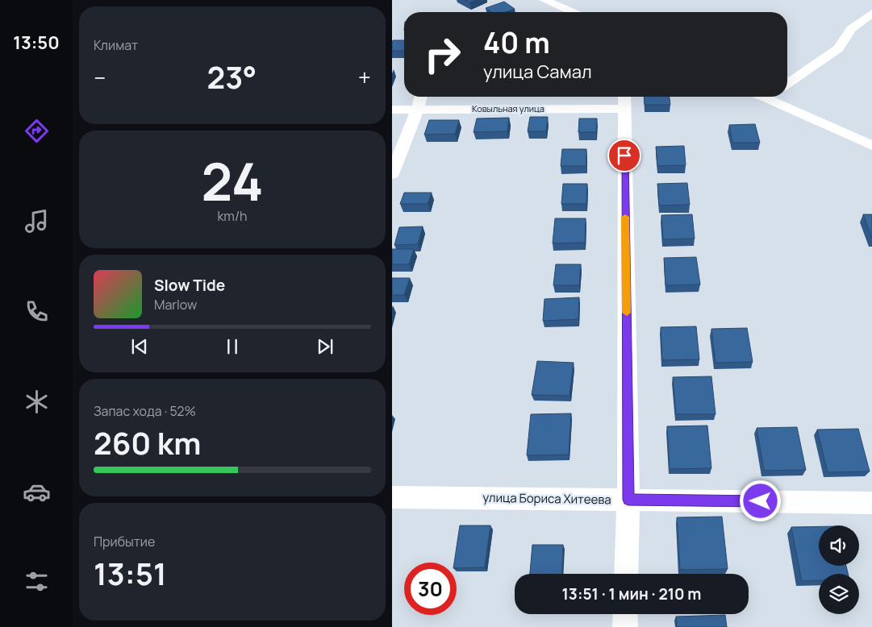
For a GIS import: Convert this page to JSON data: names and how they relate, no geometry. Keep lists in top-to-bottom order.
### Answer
{
  "streets": {
    "street": ["Ковыльная улица", "улица Бориса Хитеева"]
  },
  "page": {
    "tabs": "13:50",
    "tile": [
      "Климат",
      ["24", "km/h"],
      ["Запас хода · 52%", "260 km"],
      ["Прибытие", "13:51"]
    ],
    "turn": ["40 m", "улица Самал"],
    "heat": ["−", "23°", "+"],
    "song": ["Slow Tide", "Marlow"],
    "limit": "30",
    "trip": "13:51 · 1 мин · 210 m"
  }
}
